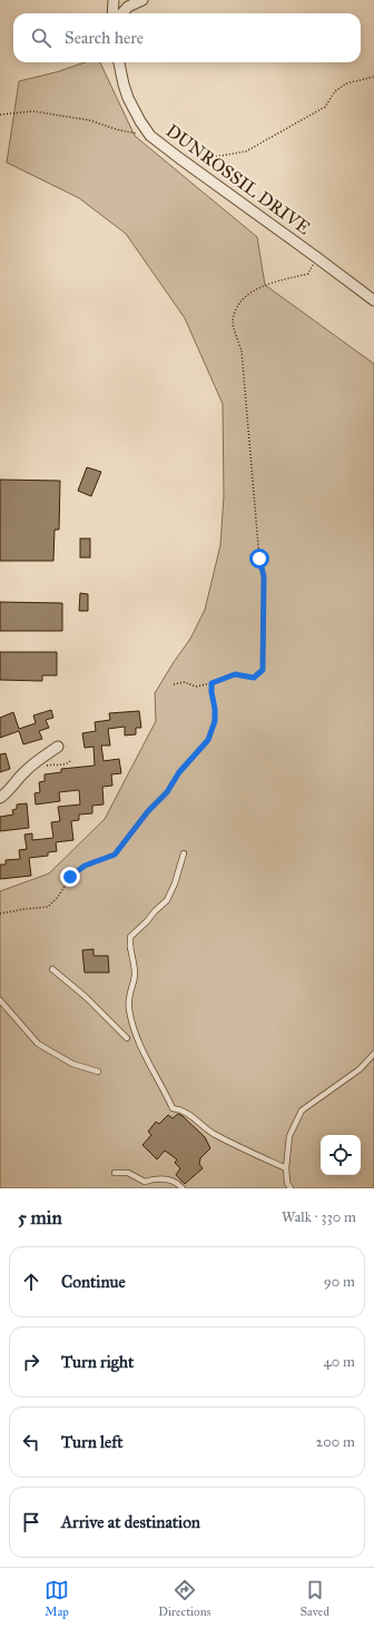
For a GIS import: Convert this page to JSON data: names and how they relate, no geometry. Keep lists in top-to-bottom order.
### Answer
{
  "streets": {
    "street": ["DUNROSSIL DRIVE"]
  },
  "page": {
    "search": "Search here",
    "heading": ["5 min", "Walk · 330 m"],
    "list": [
      ["Continue", "90 m"],
      ["Turn right", "40 m"],
      ["Turn left", "200 m"],
      "Arrive at destination"
    ],
    "nav": ["Map", "Directions", "Saved"]
  }
}
